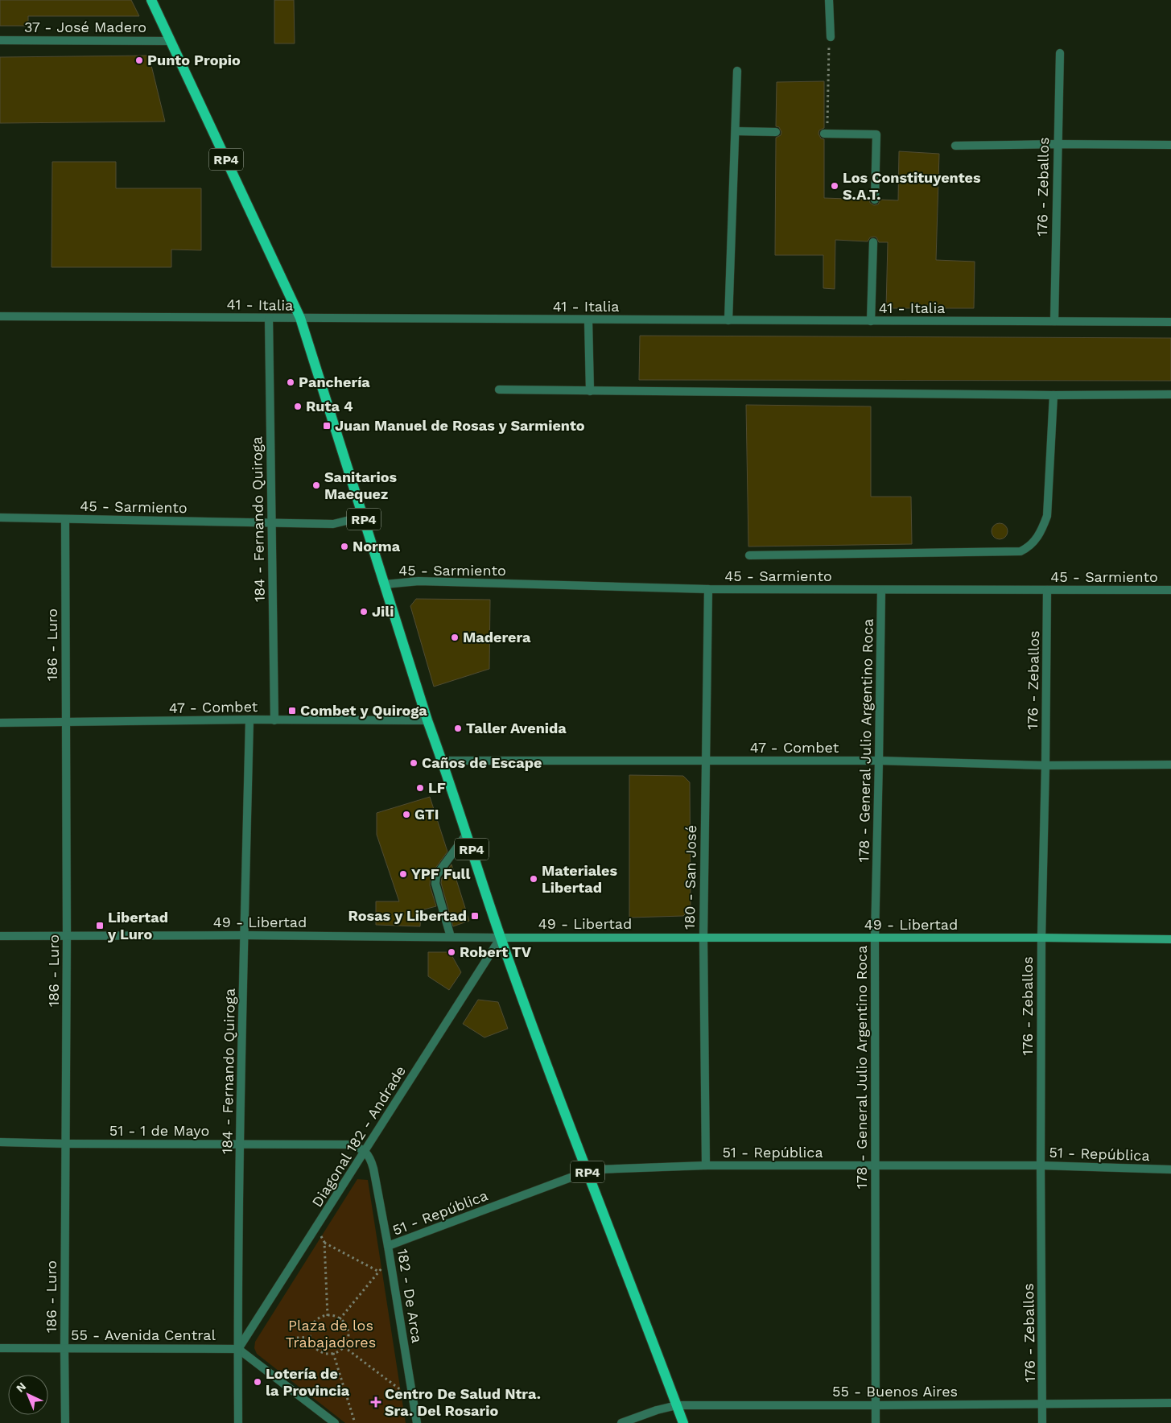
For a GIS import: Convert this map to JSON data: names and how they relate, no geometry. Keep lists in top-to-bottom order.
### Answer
{
  "streets": {
    "main road": ["RP4"],
    "street": [
      "37 - José Madero",
      "176 - Zeballos",
      "41 - Italia",
      "45 - Sarmiento",
      "184 - Fernando Quiroga",
      "186 - Luro",
      "47 - Combet",
      "178 - General Julio Argentino Roca",
      "180 - San José",
      "49 - Libertad",
      "51 - 1 de Mayo",
      "Diagonal 182 - Andrade",
      "51 - República",
      "182 - De Arca",
      "55 - Avenida Central",
      "55 - Buenos Aires"
    ]
  },
  "crossings": [
    ["37 - José Madero", "RP4"],
    ["RP4", "41 - Italia"],
    ["RP4", "45 - Sarmiento"],
    ["RP4", "47 - Combet"],
    ["RP4", "49 - Libertad"],
    ["RP4", "Diagonal 182 - Andrade"],
    ["RP4", "51 - República"],
    ["RP4", "55 - Buenos Aires"],
    ["176 - Zeballos", "41 - Italia"],
    ["176 - Zeballos", "45 - Sarmiento"],
    ["176 - Zeballos", "47 - Combet"],
    ["176 - Zeballos", "49 - Libertad"],
    ["176 - Zeballos", "51 - República"],
    ["176 - Zeballos", "55 - Buenos Aires"],
    ["41 - Italia", "184 - Fernando Quiroga"],
    ["45 - Sarmiento", "184 - Fernando Quiroga"],
    ["45 - Sarmiento", "186 - Luro"],
    ["45 - Sarmiento", "178 - General Julio Argentino Roca"],
    ["45 - Sarmiento", "180 - San José"],
    ["184 - Fernando Quiroga", "47 - Combet"],
    ["184 - Fernando Quiroga", "49 - Libertad"],
    ["184 - Fernando Quiroga", "51 - 1 de Mayo"],
    ["184 - Fernando Quiroga", "Diagonal 182 - Andrade"],
    ["184 - Fernando Quiroga", "55 - Avenida Central"],
    ["186 - Luro", "47 - Combet"],
    ["186 - Luro", "49 - Libertad"],
    ["186 - Luro", "51 - 1 de Mayo"],
    ["186 - Luro", "55 - Avenida Central"],
    ["47 - Combet", "178 - General Julio Argentino Roca"],
    ["47 - Combet", "180 - San José"],
    ["178 - General Julio Argentino Roca", "49 - Libertad"],
    ["178 - General Julio Argentino Roca", "51 - República"],
    ["178 - General Julio Argentino Roca", "55 - Buenos Aires"],
    ["180 - San José", "49 - Libertad"],
    ["180 - San José", "51 - República"],
    ["49 - Libertad", "Diagonal 182 - Andrade"],
    ["51 - 1 de Mayo", "Diagonal 182 - Andrade"],
    ["51 - 1 de Mayo", "182 - De Arca"],
    ["Diagonal 182 - Andrade", "182 - De Arca"],
    ["Diagonal 182 - Andrade", "55 - Avenida Central"],
    ["51 - República", "182 - De Arca"]
  ],
  "parks": ["Plaza de los Trabajadores"],
  "places": {
    "other": [
      "Punto Propio",
      "Los Constituyentes S.A.T.",
      "Panchería",
      "Ruta 4",
      "Sanitarios Maequez",
      "Norma",
      "Jili",
      "Maderera",
      "Taller Avenida",
      "Caños de Escape",
      "LF",
      "GTI",
      "YPF Full",
      "Materiales Libertad",
      "Robert TV",
      "Lotería de la Provincia"
    ],
    "transit": [
      "Juan Manuel de Rosas y Sarmiento",
      "Combet y Quiroga",
      "Rosas y Libertad",
      "Libertad y Luro"
    ],
    "health": ["Centro De Salud Ntra. Sra. Del Rosario"]
  },
  "north": "top left"
}
